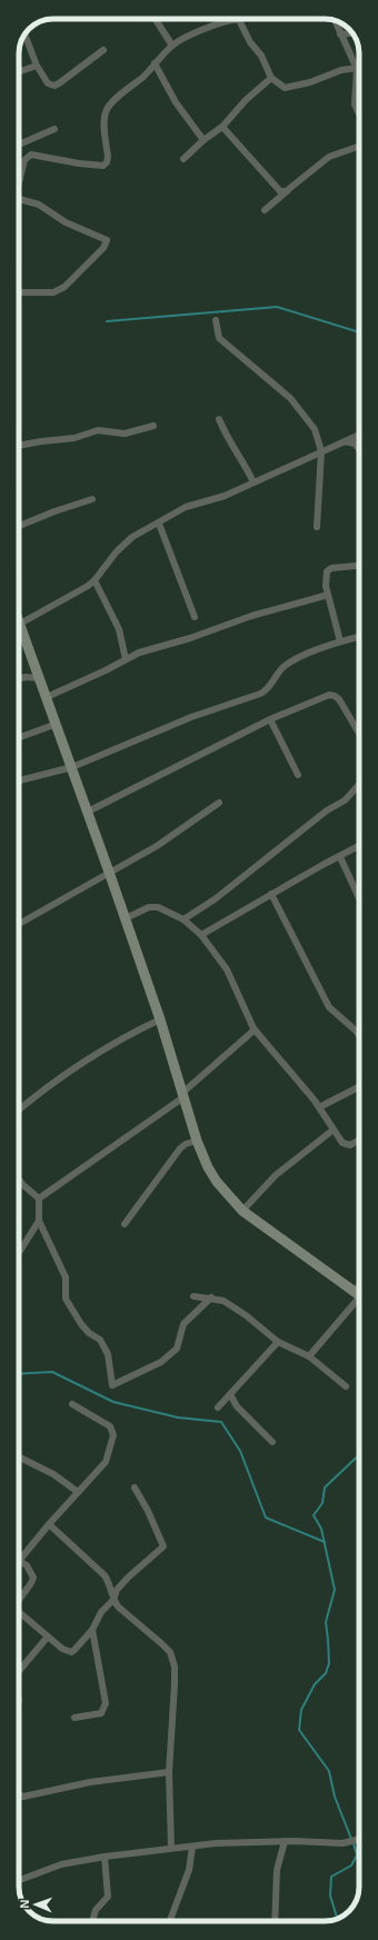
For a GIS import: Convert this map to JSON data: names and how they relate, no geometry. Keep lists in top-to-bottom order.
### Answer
{
  "north": "left"
}
